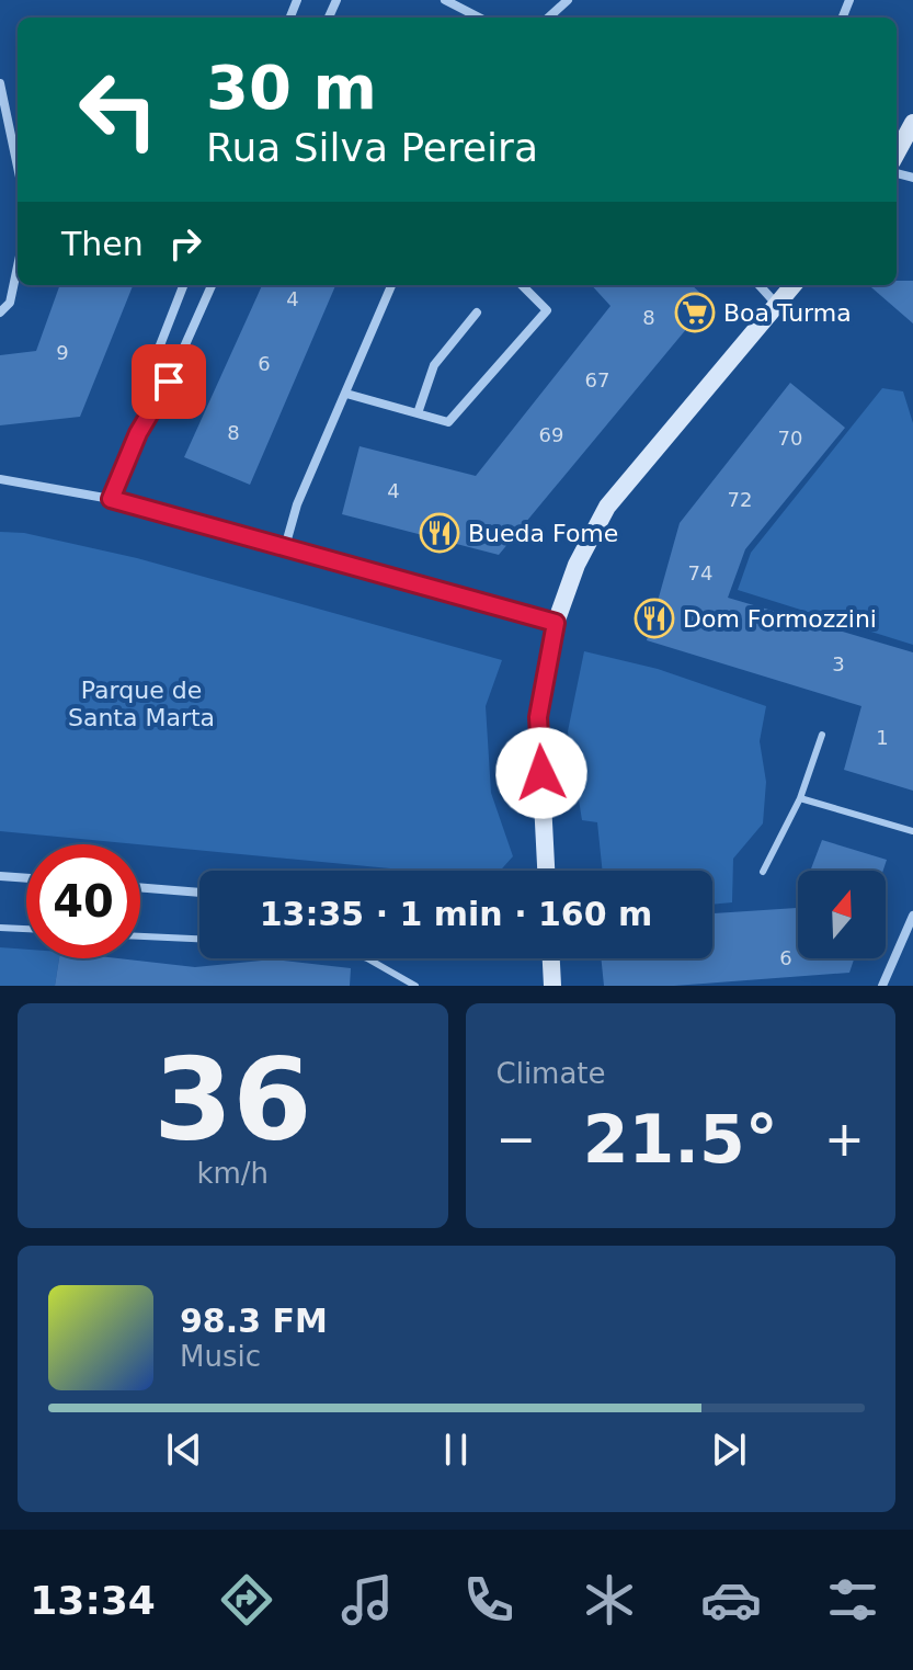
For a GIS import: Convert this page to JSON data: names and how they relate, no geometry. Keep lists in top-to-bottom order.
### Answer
{
  "parks": ["Parque de Santa Marta"],
  "places": {
    "supermarket": ["Boa Turma"],
    "restaurant": ["Bueda Fome", "Dom Formozzini"]
  },
  "house_numbers": [
    "4",
    "8",
    "9",
    "6",
    "67",
    "8",
    "69",
    "70",
    "4",
    "72",
    "74",
    "3",
    "1",
    "6"
  ],
  "north": "top",
  "page": {
    "turn": ["30 m", "Rua Silva Pereira"],
    "then": "Then",
    "limit": "40",
    "trip": "13:35 · 1 min · 160 m",
    "tile": [
      ["36", "km/h"],
      "Climate"
    ],
    "heat": ["−", "21.5°", "+"],
    "song": ["98.3 FM", "Music"],
    "tabs": "13:34"
  }
}
